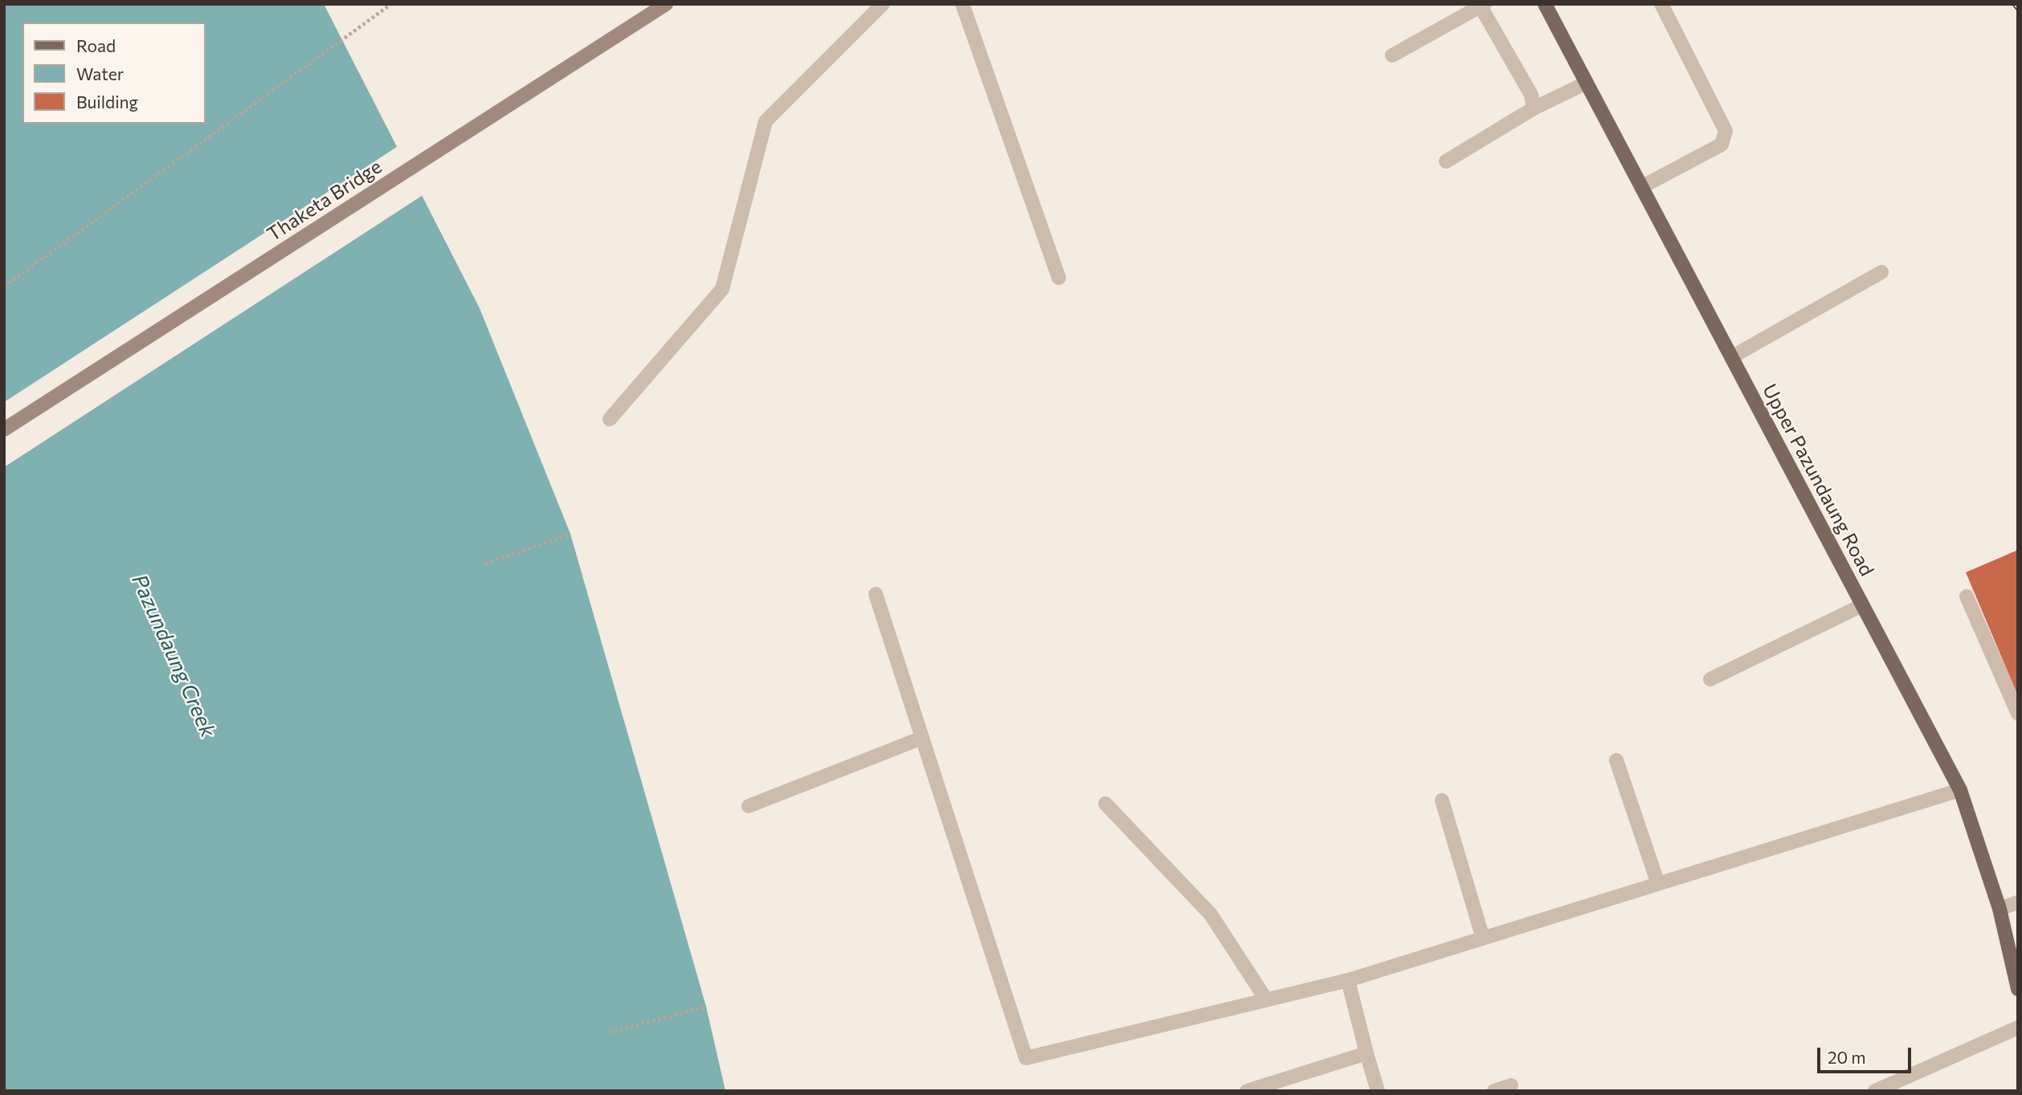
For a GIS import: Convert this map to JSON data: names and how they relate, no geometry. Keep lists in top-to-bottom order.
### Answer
{
  "streets": {
    "main road": ["Thaketa Bridge", "Upper Pazundaung Road"]
  },
  "water": ["Pazundaung Creek"],
  "legend": ["Road", "Water", "Building"],
  "scale_bar": "20 m"
}
